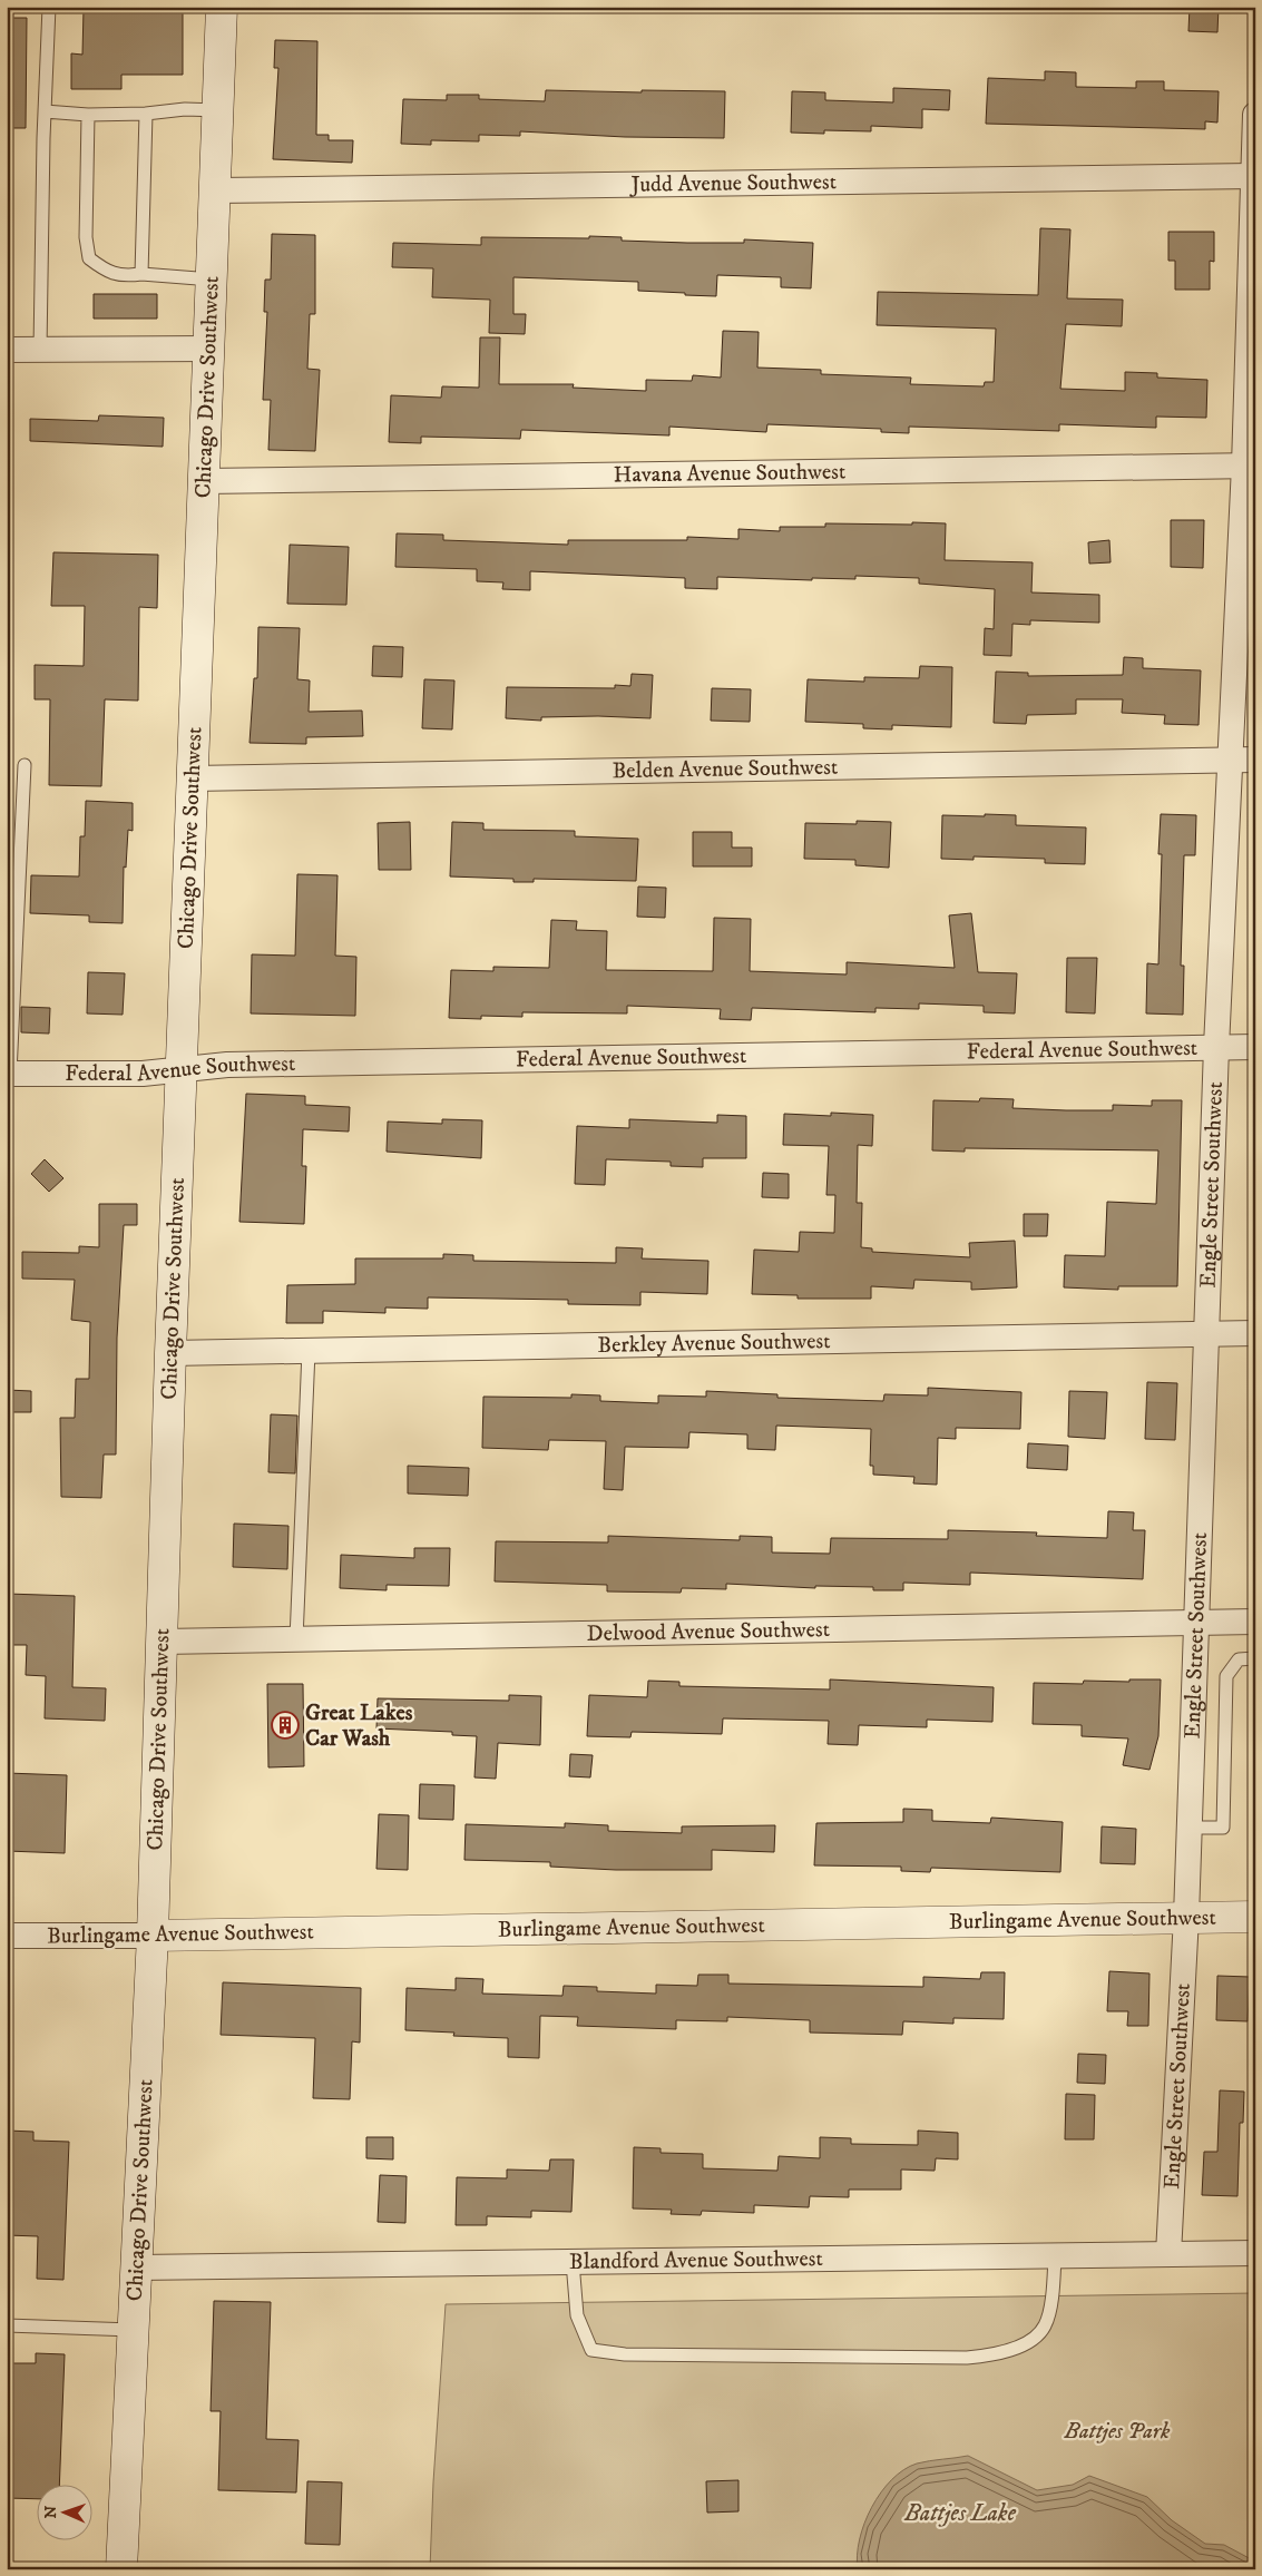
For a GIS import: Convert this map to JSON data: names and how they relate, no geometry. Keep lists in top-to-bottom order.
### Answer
{
  "streets": {
    "main road": ["Chicago Drive Southwest", "Burlingame Avenue Southwest"],
    "street": [
      "Judd Avenue Southwest",
      "Havana Avenue Southwest",
      "Belden Avenue Southwest",
      "Federal Avenue Southwest",
      "Engle Street Southwest",
      "Berkley Avenue Southwest",
      "Delwood Avenue Southwest",
      "Blandford Avenue Southwest"
    ]
  },
  "crossings": [
    ["Judd Avenue Southwest", "Chicago Drive Southwest"],
    ["Judd Avenue Southwest", "Engle Street Southwest"],
    ["Chicago Drive Southwest", "Havana Avenue Southwest"],
    ["Chicago Drive Southwest", "Belden Avenue Southwest"],
    ["Chicago Drive Southwest", "Federal Avenue Southwest"],
    ["Chicago Drive Southwest", "Berkley Avenue Southwest"],
    ["Chicago Drive Southwest", "Delwood Avenue Southwest"],
    ["Chicago Drive Southwest", "Burlingame Avenue Southwest"],
    ["Chicago Drive Southwest", "Blandford Avenue Southwest"],
    ["Havana Avenue Southwest", "Engle Street Southwest"],
    ["Belden Avenue Southwest", "Engle Street Southwest"],
    ["Federal Avenue Southwest", "Engle Street Southwest"],
    ["Engle Street Southwest", "Berkley Avenue Southwest"],
    ["Engle Street Southwest", "Delwood Avenue Southwest"],
    ["Engle Street Southwest", "Burlingame Avenue Southwest"],
    ["Engle Street Southwest", "Blandford Avenue Southwest"]
  ],
  "water": ["Battjes Lake"],
  "parks": ["Battjes Park"],
  "places": {
    "building": ["Great Lakes Car Wash"]
  },
  "north": "left"
}
